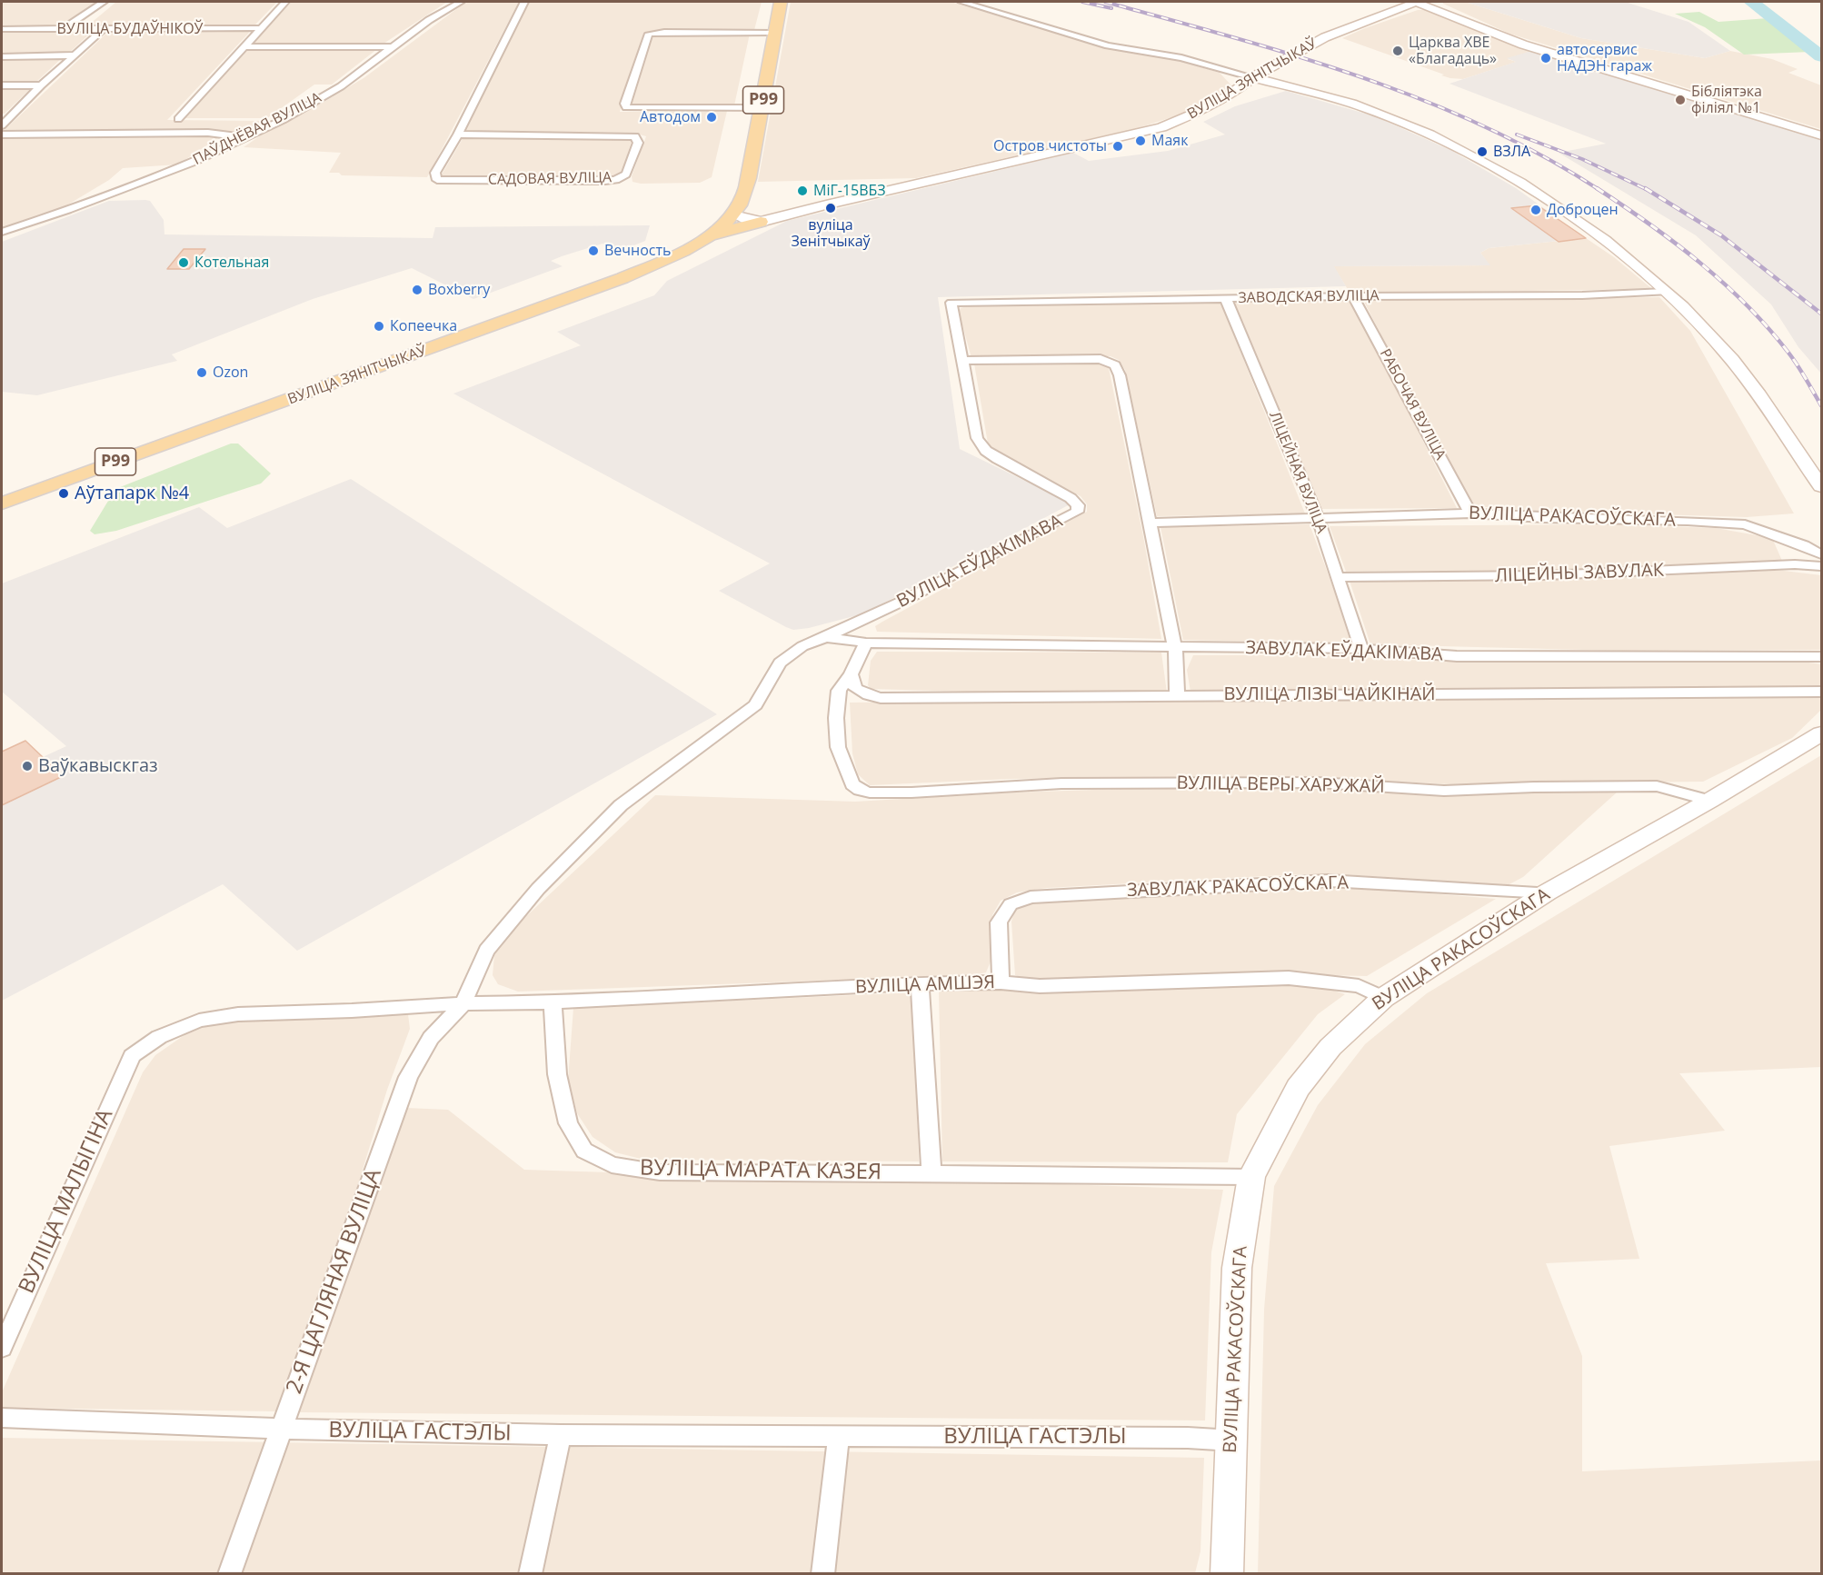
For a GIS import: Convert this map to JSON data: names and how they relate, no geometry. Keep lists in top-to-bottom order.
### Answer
{
  "streets": {
    "main road": ["ВУЛІЦА ЗЯНІТЧЫКАЎ", "Р99"],
    "street": [
      "ВУЛІЦА БУДАЎНІКОЎ",
      "ПАЎДНЁВАЯ ВУЛІЦА",
      "САДОВАЯ ВУЛІЦА",
      "ЗАВОДСКАЯ ВУЛІЦА",
      "РАБОЧАЯ ВУЛІЦА",
      "ЛІЦЕЙНАЯ ВУЛІЦА",
      "ВУЛІЦА РАКАСОЎСКАГА",
      "ВУЛІЦА ЕЎДАКІМАВА",
      "ЛІЦЕЙНЫ ЗАВУЛАК",
      "ЗАВУЛАК ЕЎДАКІМАВА",
      "ВУЛІЦА ЛІЗЫ ЧАЙКІНАЙ",
      "ВУЛІЦА ВЕРЫ ХАРУЖАЙ",
      "ЗАВУЛАК РАКАСОЎСКАГА",
      "ВУЛІЦА АМШЭЯ",
      "ВУЛІЦА МАРАТА КАЗЕЯ",
      "ВУЛІЦА МАЛЫГІНА",
      "2-Я ЦАГЛЯНАЯ ВУЛІЦА",
      "ВУЛІЦА ГАСТЭЛЫ"
    ]
  },
  "crossings": [
    ["ВУЛІЦА ЗЯНІТЧЫКАЎ", "Р99"],
    ["ЗАВОДСКАЯ ВУЛІЦА", "РАБОЧАЯ ВУЛІЦА"],
    ["ЗАВОДСКАЯ ВУЛІЦА", "ЛІЦЕЙНАЯ ВУЛІЦА"],
    ["ЗАВОДСКАЯ ВУЛІЦА", "ВУЛІЦА ЕЎДАКІМАВА"],
    ["РАБОЧАЯ ВУЛІЦА", "ВУЛІЦА РАКАСОЎСКАГА"],
    ["ЛІЦЕЙНАЯ ВУЛІЦА", "ВУЛІЦА РАКАСОЎСКАГА"],
    ["ЛІЦЕЙНАЯ ВУЛІЦА", "ЛІЦЕЙНЫ ЗАВУЛАК"],
    ["ЛІЦЕЙНАЯ ВУЛІЦА", "ЗАВУЛАК ЕЎДАКІМАВА"],
    ["ВУЛІЦА РАКАСОЎСКАГА", "ВУЛІЦА ВЕРЫ ХАРУЖАЙ"],
    ["ВУЛІЦА РАКАСОЎСКАГА", "ЗАВУЛАК РАКАСОЎСКАГА"],
    ["ВУЛІЦА РАКАСОЎСКАГА", "ВУЛІЦА АМШЭЯ"],
    ["ВУЛІЦА РАКАСОЎСКАГА", "ВУЛІЦА МАРАТА КАЗЕЯ"],
    ["ВУЛІЦА РАКАСОЎСКАГА", "ВУЛІЦА ГАСТЭЛЫ"],
    ["ВУЛІЦА ЛІЗЫ ЧАЙКІНАЙ", "ВУЛІЦА ВЕРЫ ХАРУЖАЙ"],
    ["ЗАВУЛАК РАКАСОЎСКАГА", "ВУЛІЦА АМШЭЯ"],
    ["ВУЛІЦА АМШЭЯ", "ВУЛІЦА МАРАТА КАЗЕЯ"],
    ["ВУЛІЦА АМШЭЯ", "ВУЛІЦА МАЛЫГІНА"],
    ["ВУЛІЦА АМШЭЯ", "2-Я ЦАГЛЯНАЯ ВУЛІЦА"],
    ["2-Я ЦАГЛЯНАЯ ВУЛІЦА", "ВУЛІЦА ГАСТЭЛЫ"]
  ],
  "places": [
    "Царква ХВЕ «Благадаць»",
    "автосервис НАДЭН гараж",
    "Бібліятэка філіял №1",
    "Автодом",
    "Маяк",
    "Остров чистоты",
    "ВЗЛА",
    "МіГ-15ВБЗ",
    "вуліца Зенітчыкаў",
    "Доброцен",
    "Вечность",
    "Котельная",
    "Boxberry",
    "Копеечка",
    "Ozon",
    "Аўтапарк №4",
    "Ваўкавыскгаз"
  ]
}
